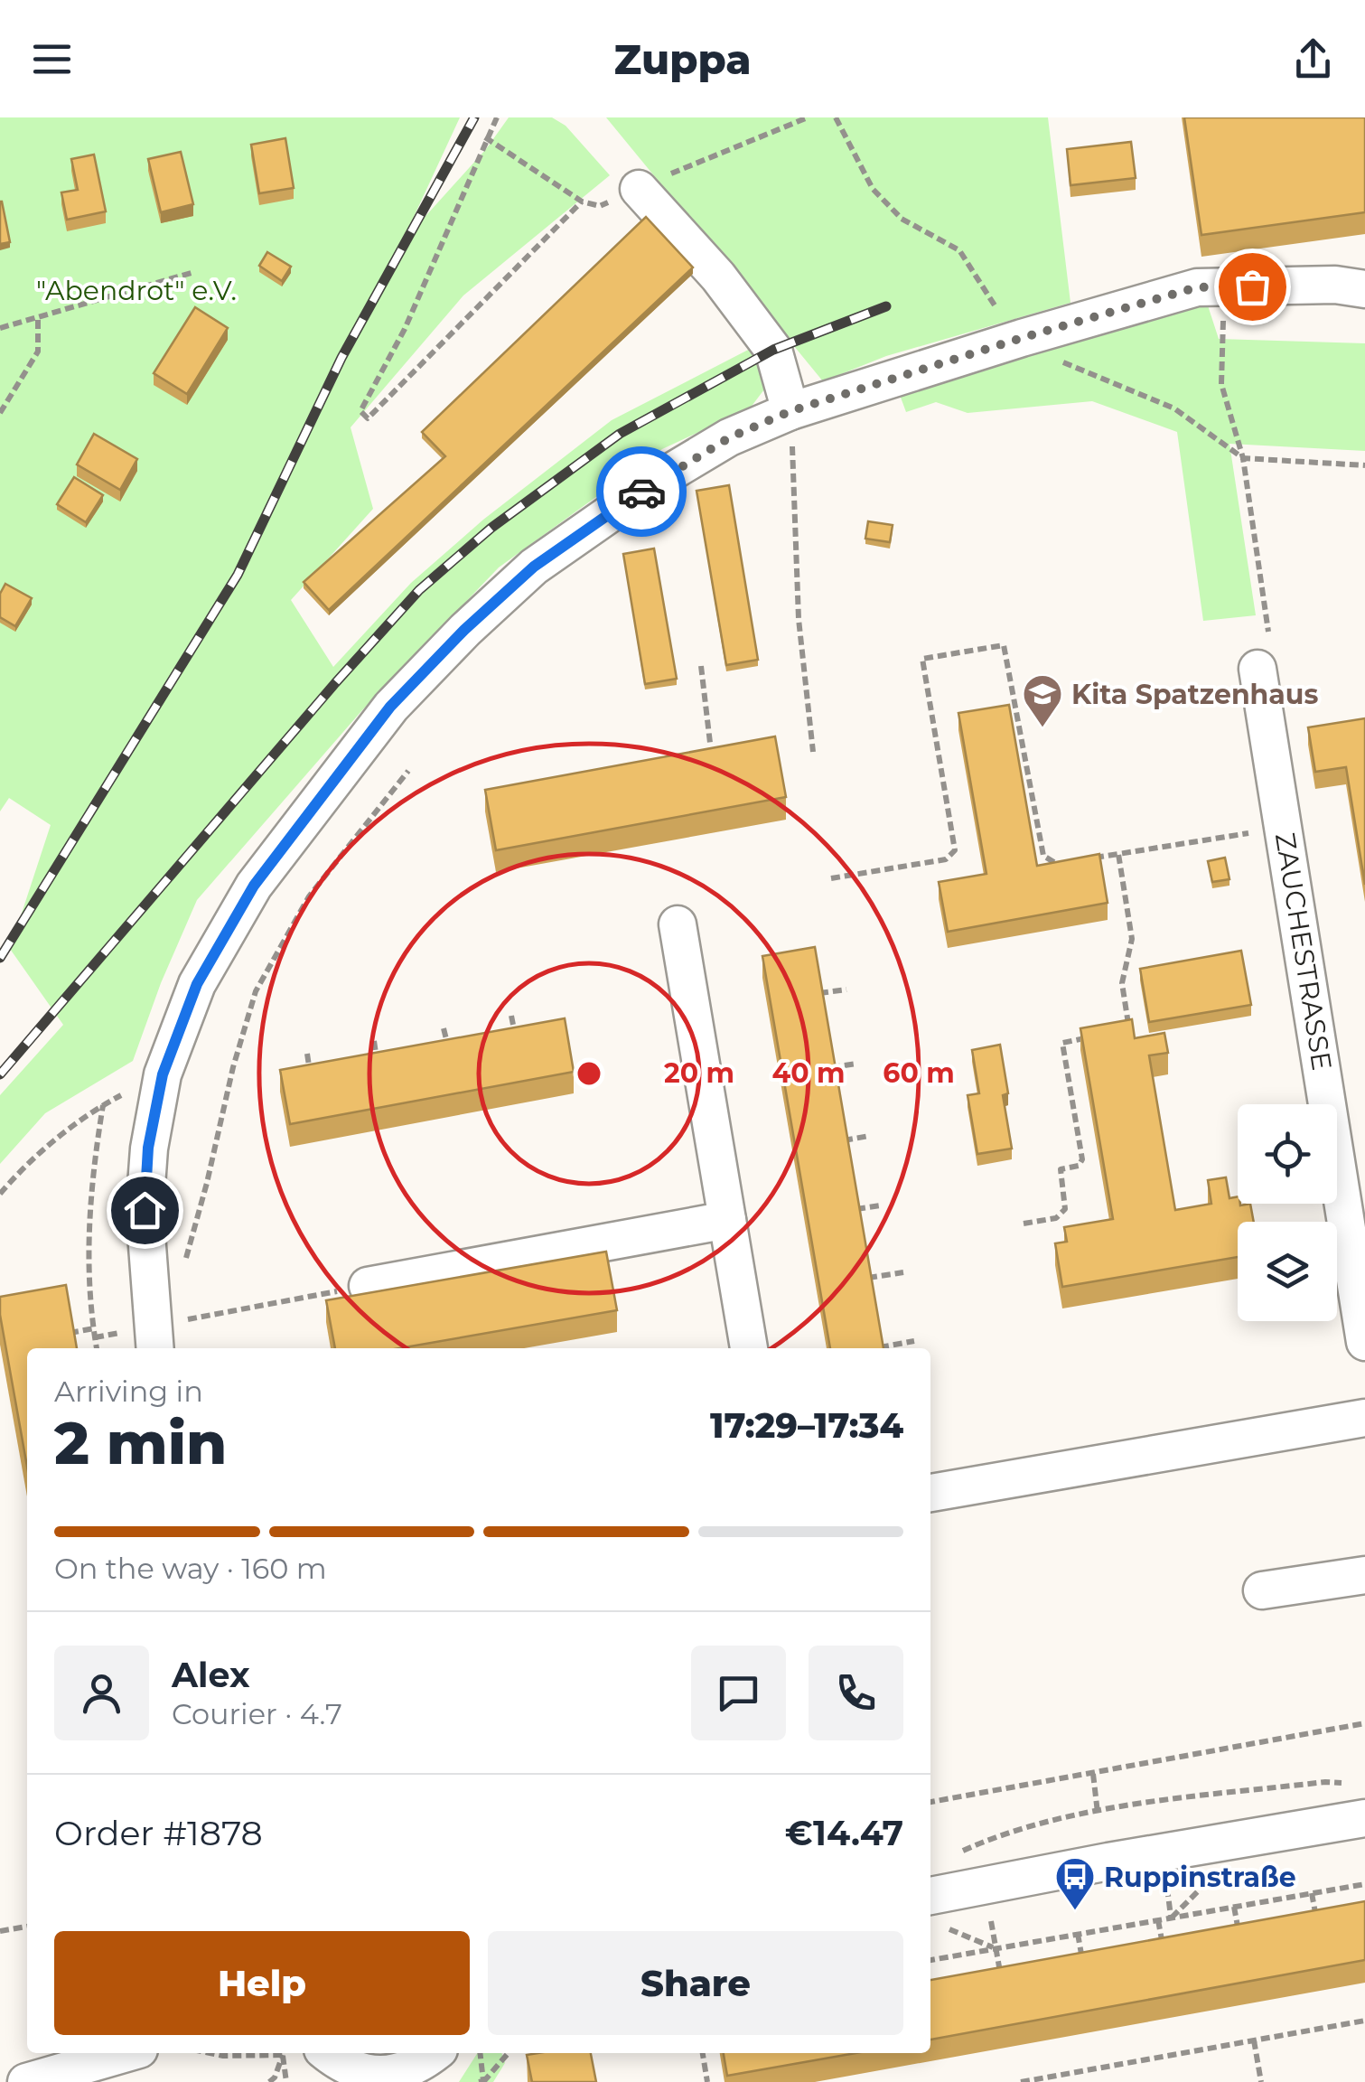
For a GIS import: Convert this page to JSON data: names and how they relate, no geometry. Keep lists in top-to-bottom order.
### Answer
{
  "streets": {
    "street": ["ZAUCHESTRASSE"]
  },
  "parks": ["\"Abendrot\" e.V."],
  "places": {
    "school or university": ["Kita Spatzenhaus"],
    "bus stop": ["Ruppinstraße"]
  },
  "page": {
    "header": "Zuppa",
    "heading": ["2 min", "Arriving in", "17:29–17:34"],
    "panel": [
      "Alex",
      "Courier · 4.7",
      "Order #1878",
      "€14.47"
    ],
    "bar": "On the way · 160 m",
    "buttons": ["Help", "Share"]
  },
  "rings": ["20 m", "40 m", "60 m"]
}
